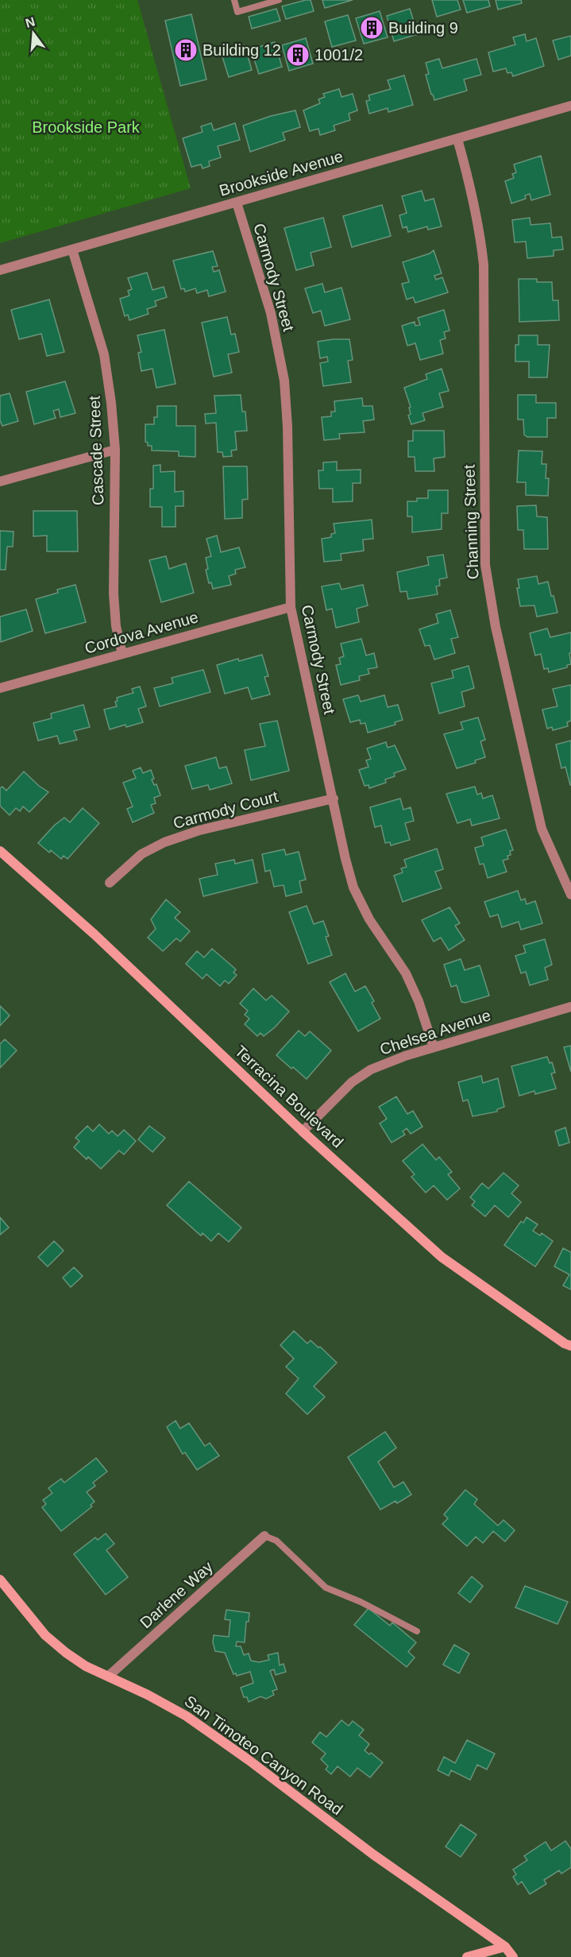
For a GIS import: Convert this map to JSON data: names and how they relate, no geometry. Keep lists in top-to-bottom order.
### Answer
{
  "streets": {
    "main road": ["Terracina Boulevard", "San Timoteo Canyon Road"],
    "street": [
      "Brookside Avenue",
      "Carmody Street",
      "Cascade Street",
      "Channing Street",
      "Cordova Avenue",
      "Carmody Court",
      "Chelsea Avenue",
      "Darlene Way"
    ]
  },
  "crossings": [
    ["Brookside Avenue", "Carmody Street"],
    ["Brookside Avenue", "Cascade Street"],
    ["Brookside Avenue", "Channing Street"],
    ["Carmody Street", "Cordova Avenue"],
    ["Carmody Street", "Carmody Court"],
    ["Carmody Street", "Chelsea Avenue"],
    ["Cascade Street", "Cordova Avenue"],
    ["Chelsea Avenue", "Terracina Boulevard"],
    ["Darlene Way", "San Timoteo Canyon Road"]
  ],
  "parks": ["Brookside Park"],
  "places": {
    "building": ["Building 9", "Building 12", "1001/2"]
  },
  "north": "top"
}
